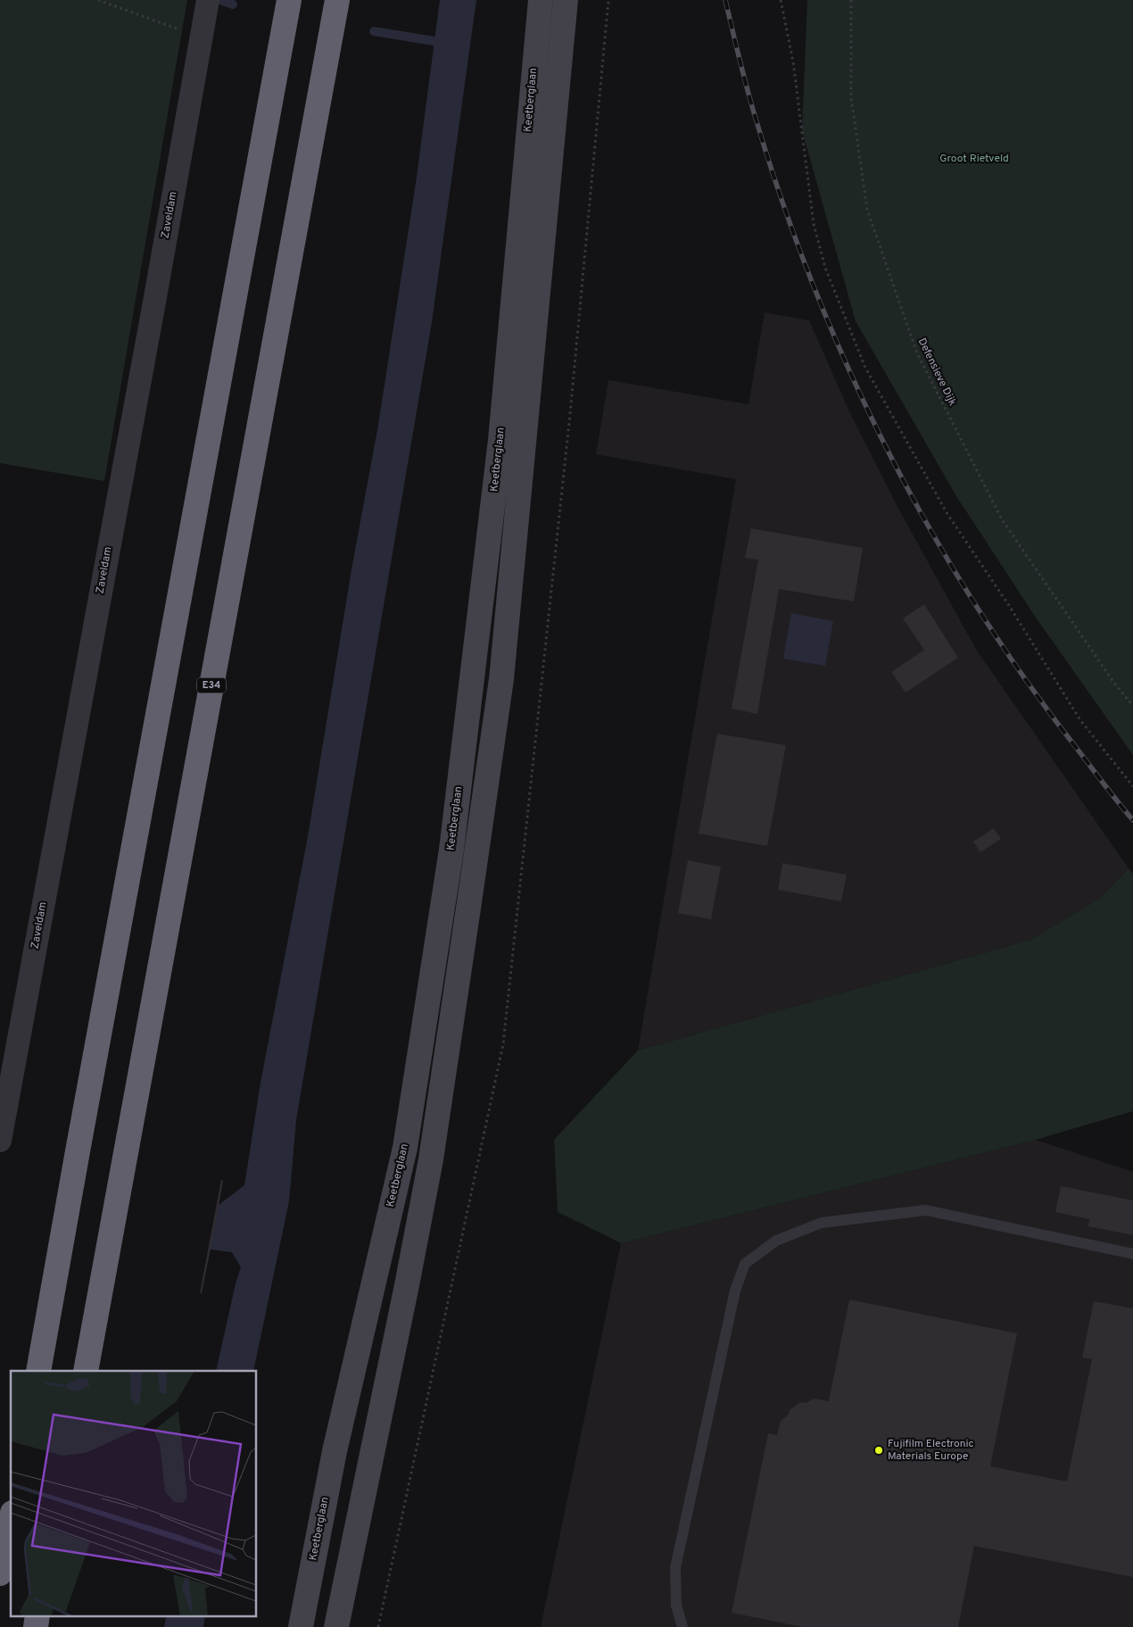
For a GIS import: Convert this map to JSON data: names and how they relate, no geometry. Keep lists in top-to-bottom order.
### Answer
{
  "streets": {
    "highway": ["E34"],
    "main road": ["Keetberglaan"],
    "street": ["Zaveldam"],
    "path": ["Defensieve Dijk"]
  },
  "parks": ["Groot Rietveld"],
  "places": ["Fujifilm Electronic Materials Europe"]
}
